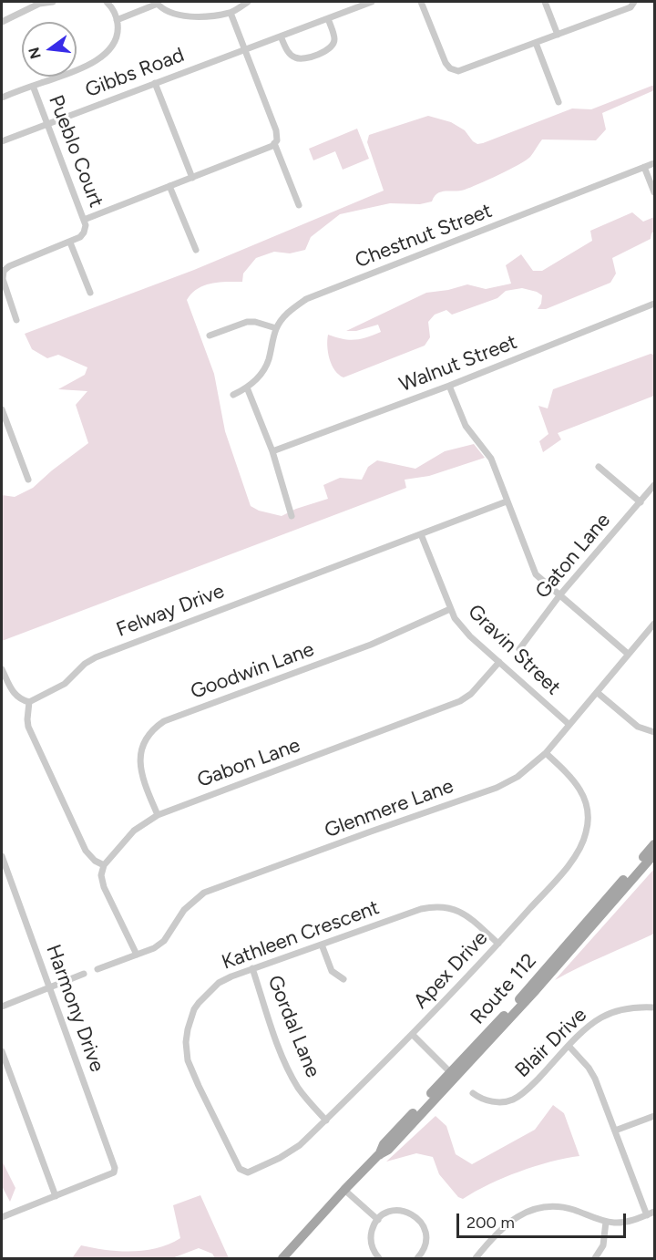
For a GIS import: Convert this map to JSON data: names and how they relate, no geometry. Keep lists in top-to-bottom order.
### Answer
{
  "streets": {
    "main road": ["Route 112"],
    "street": [
      "Gibbs Road",
      "Pueblo Court",
      "Chestnut Street",
      "Walnut Street",
      "Gaton Lane",
      "Felway Drive",
      "Gravin Street",
      "Goodwin Lane",
      "Gabon Lane",
      "Glenmere Lane",
      "Kathleen Crescent",
      "Apex Drive",
      "Harmony Drive",
      "Gordal Lane",
      "Blair Drive"
    ]
  },
  "crossings": [
    ["Gibbs Road", "Pueblo Court"],
    ["Felway Drive", "Gravin Street"],
    ["Gravin Street", "Goodwin Lane"],
    ["Gravin Street", "Gabon Lane"],
    ["Gravin Street", "Glenmere Lane"],
    ["Goodwin Lane", "Gabon Lane"],
    ["Glenmere Lane", "Apex Drive"],
    ["Kathleen Crescent", "Apex Drive"],
    ["Kathleen Crescent", "Gordal Lane"],
    ["Apex Drive", "Gordal Lane"]
  ],
  "scale_bar": "200 m",
  "north": "left"
}
